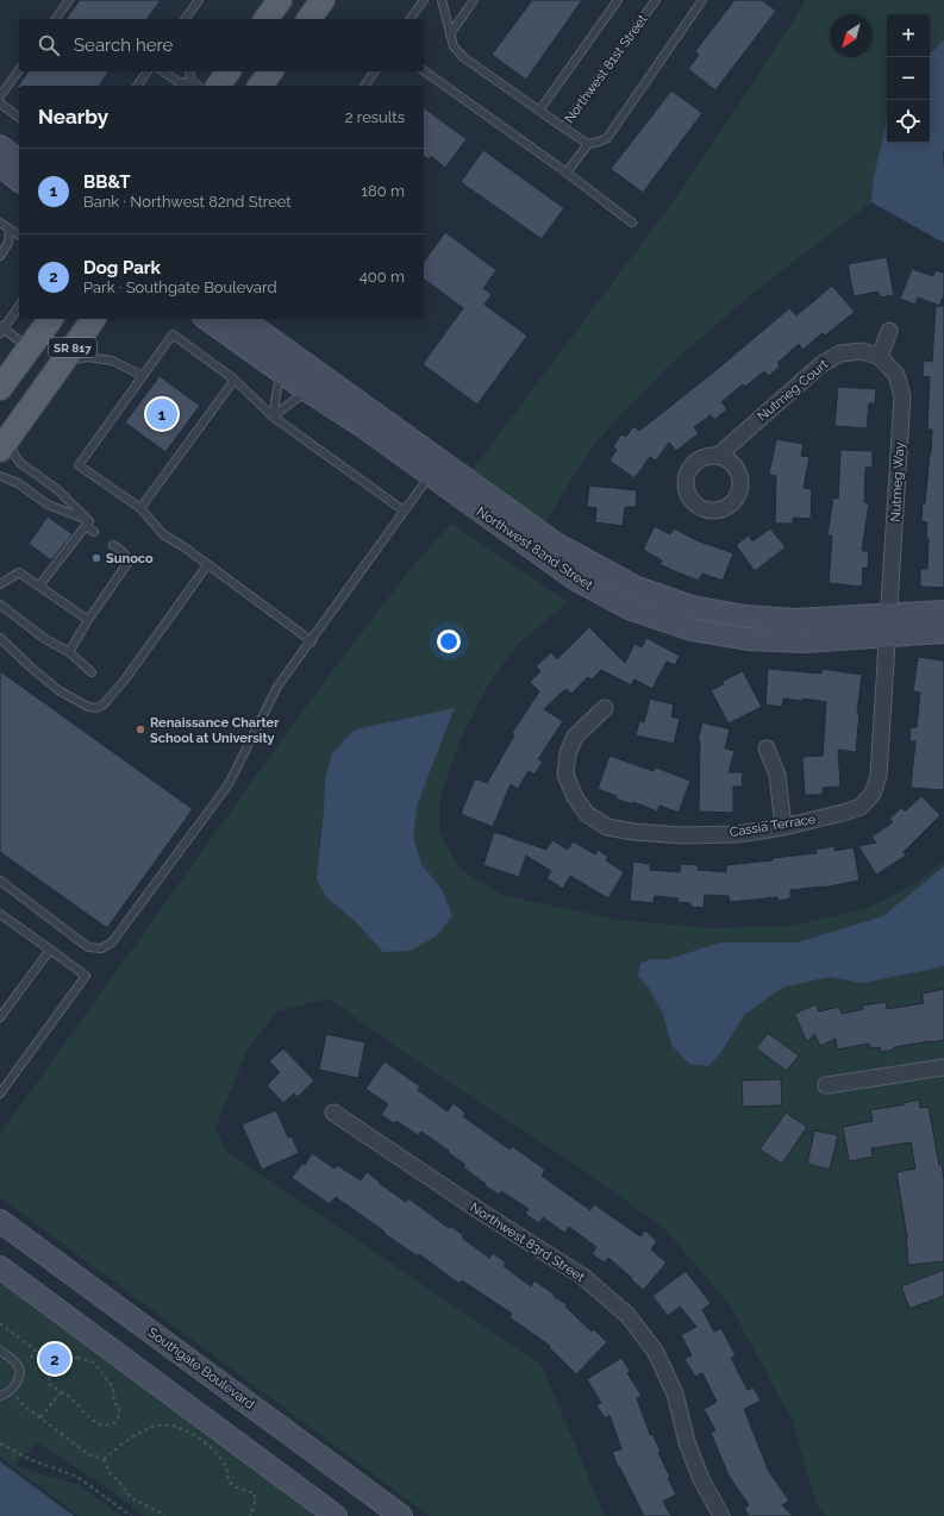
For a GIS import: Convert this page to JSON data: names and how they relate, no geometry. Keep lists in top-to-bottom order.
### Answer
{
  "streets": {
    "main road": ["SR 817"],
    "street": [
      "Nutmeg Court",
      "Nutmeg Way",
      "Northwest 82nd Street",
      "Cassia Terrace",
      "Northwest 83rd Street",
      "Southgate Boulevard"
    ],
    "lane": ["Northwest 81st Street"]
  },
  "crossings": [
    ["Nutmeg Court", "Nutmeg Way"],
    ["Nutmeg Way", "Northwest 82nd Street"],
    ["Nutmeg Way", "Cassia Terrace"],
    ["Northwest 82nd Street", "Cassia Terrace"]
  ],
  "places": ["Sunoco", "Renaissance Charter School at University"],
  "north": "bottom left",
  "page": {
    "map_buttons": ["+", "−"],
    "search": "Search here",
    "heading": ["Nearby", "2 results"],
    "list": [
      {
        "mark": "1",
        "name": "BB&T",
        "note": "Bank · Northwest 82nd Street",
        "value": "180 m"
      },
      {
        "mark": "2",
        "name": "Dog Park",
        "note": "Park · Southgate Boulevard",
        "value": "400 m"
      }
    ],
    "pins": ["1", "2"]
  }
}
